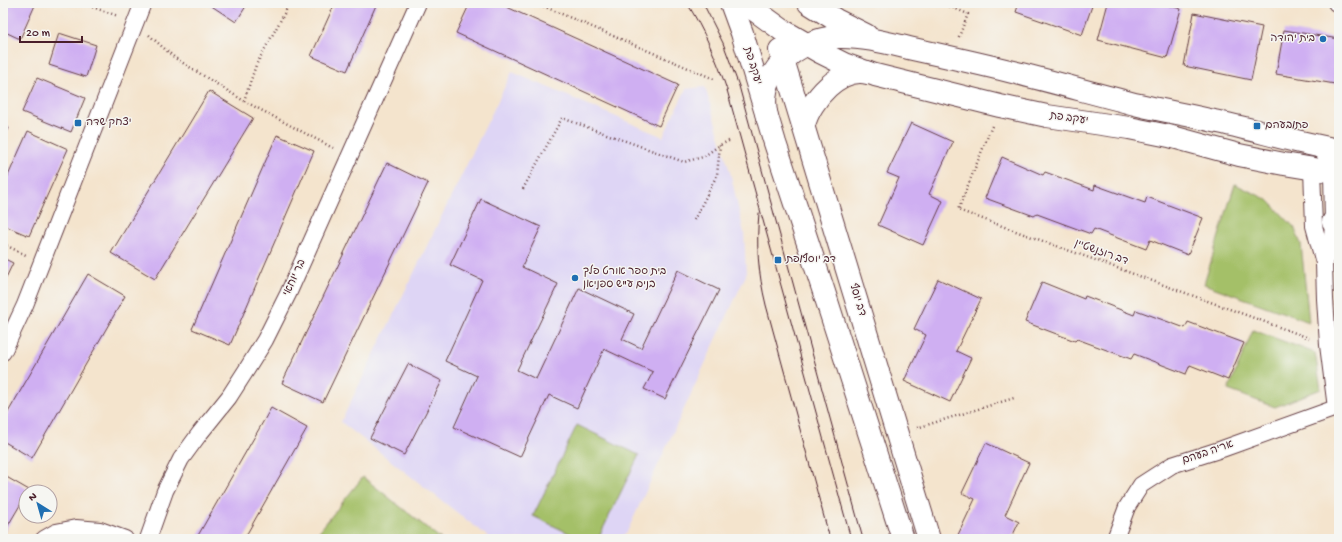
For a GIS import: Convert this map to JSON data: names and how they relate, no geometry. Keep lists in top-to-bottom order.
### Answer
{
  "streets": {
    "main road": ["יעקב פת", "דב יוסף"],
    "street": ["בר יוחאי", "אריה בעהם"],
    "path": ["דב רוזנשטיין"]
  },
  "crossings": [
    ["יעקב פת", "דב יוסף"]
  ],
  "places": {
    "other": ["בית יהודה", "בית ספר אורט פלך בנים ע\"ש ספניאן"],
    "transit": ["יצחק שדה", "פת/בעהם", "דב יוסף/פת"]
  },
  "scale_bar": "20 m",
  "north": "top left"
}
